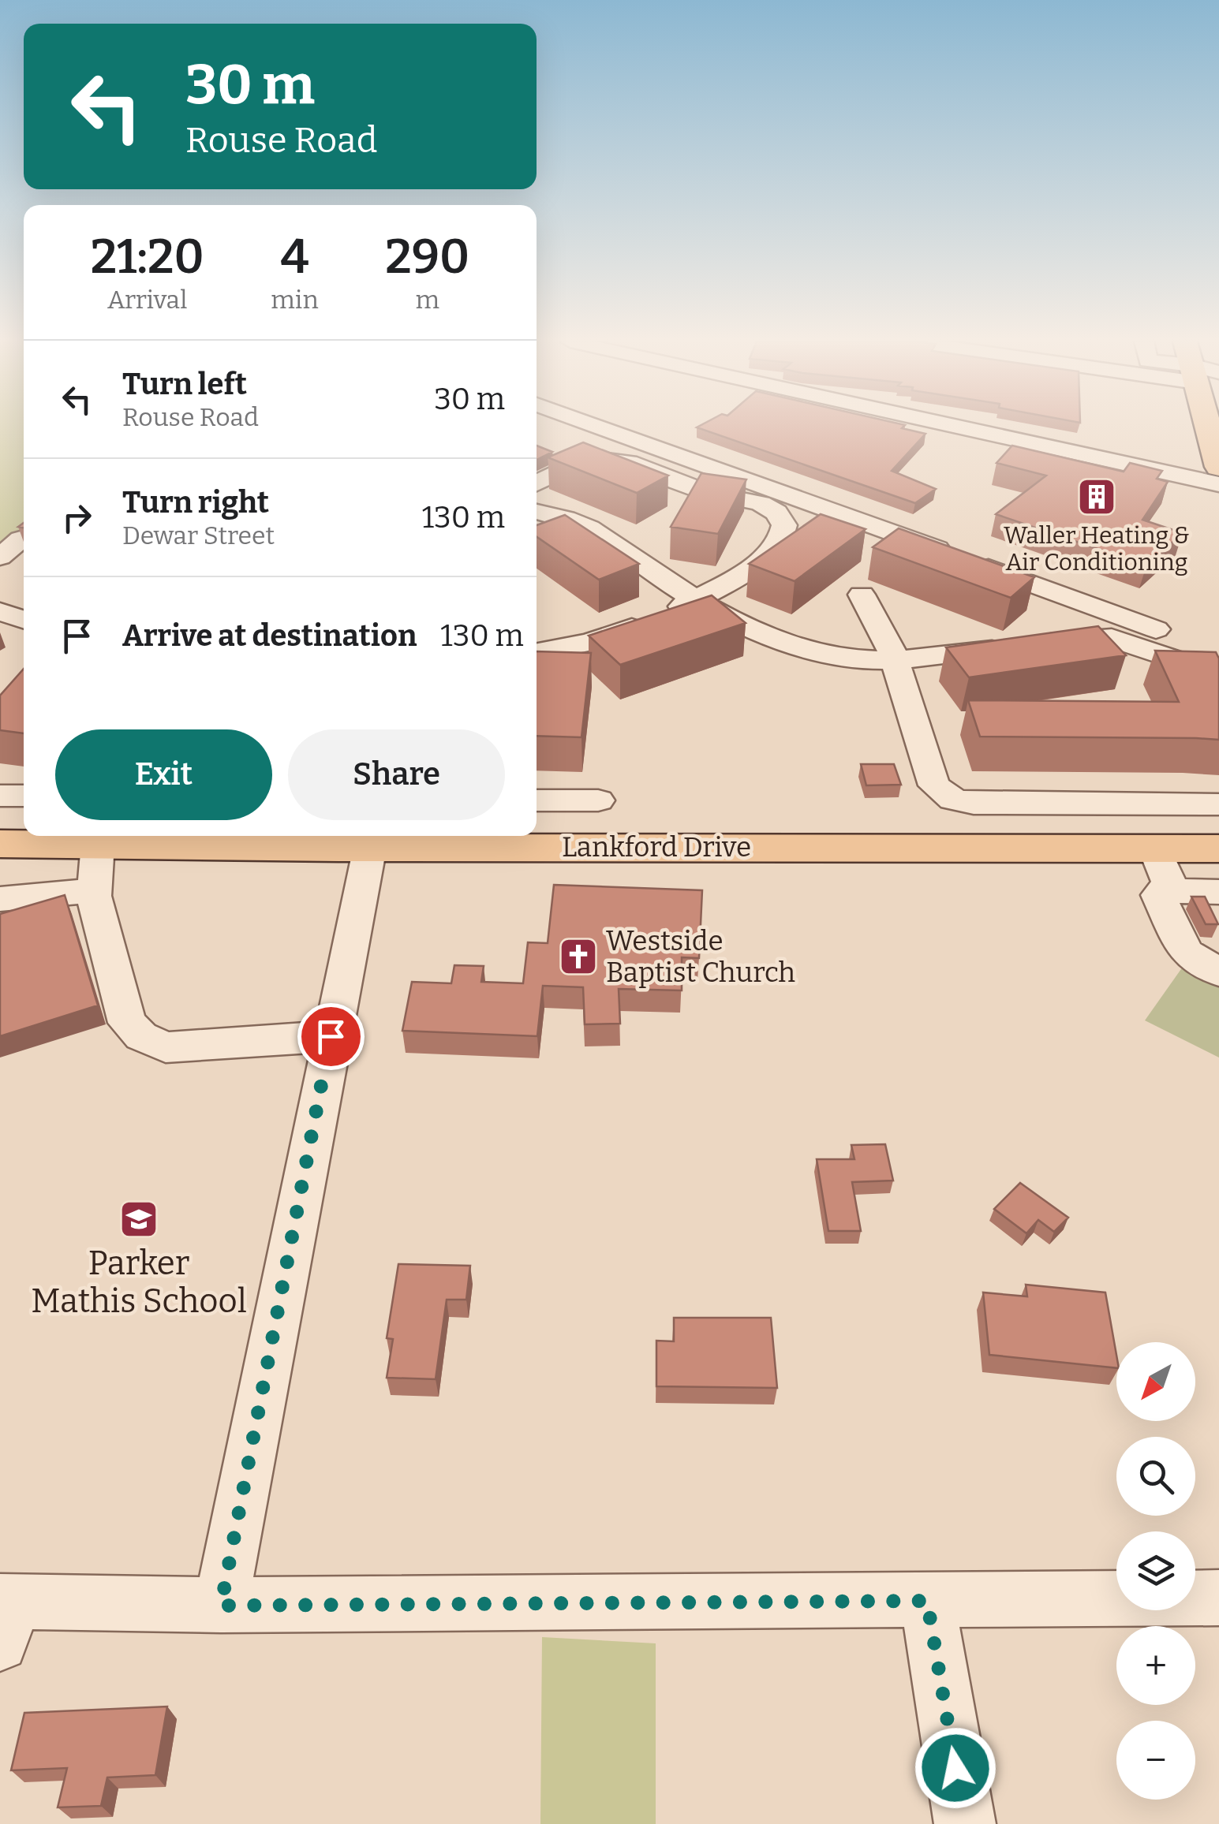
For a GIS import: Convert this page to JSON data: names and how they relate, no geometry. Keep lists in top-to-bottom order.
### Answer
{
  "streets": {
    "main road": ["Lankford Drive"]
  },
  "places": {
    "building": ["Waller Heating & Air Conditioning"],
    "church": ["Westside Baptist Church"],
    "school or university": ["Parker Mathis School"]
  },
  "north": "bottom left",
  "page": {
    "turn": ["30 m", "Rouse Road"],
    "eta": [
      "21:20",
      "Arrival",
      "4",
      "min",
      "290",
      "m"
    ],
    "list": [
      {
        "name": "Turn left",
        "note": "Rouse Road",
        "value": "30 m"
      },
      {
        "name": "Turn right",
        "note": "Dewar Street",
        "value": "130 m"
      },
      {
        "name": "Arrive at destination",
        "value": "130 m"
      }
    ],
    "buttons": ["Exit", "Share"],
    "map_buttons": ["+", "−"]
  }
}
